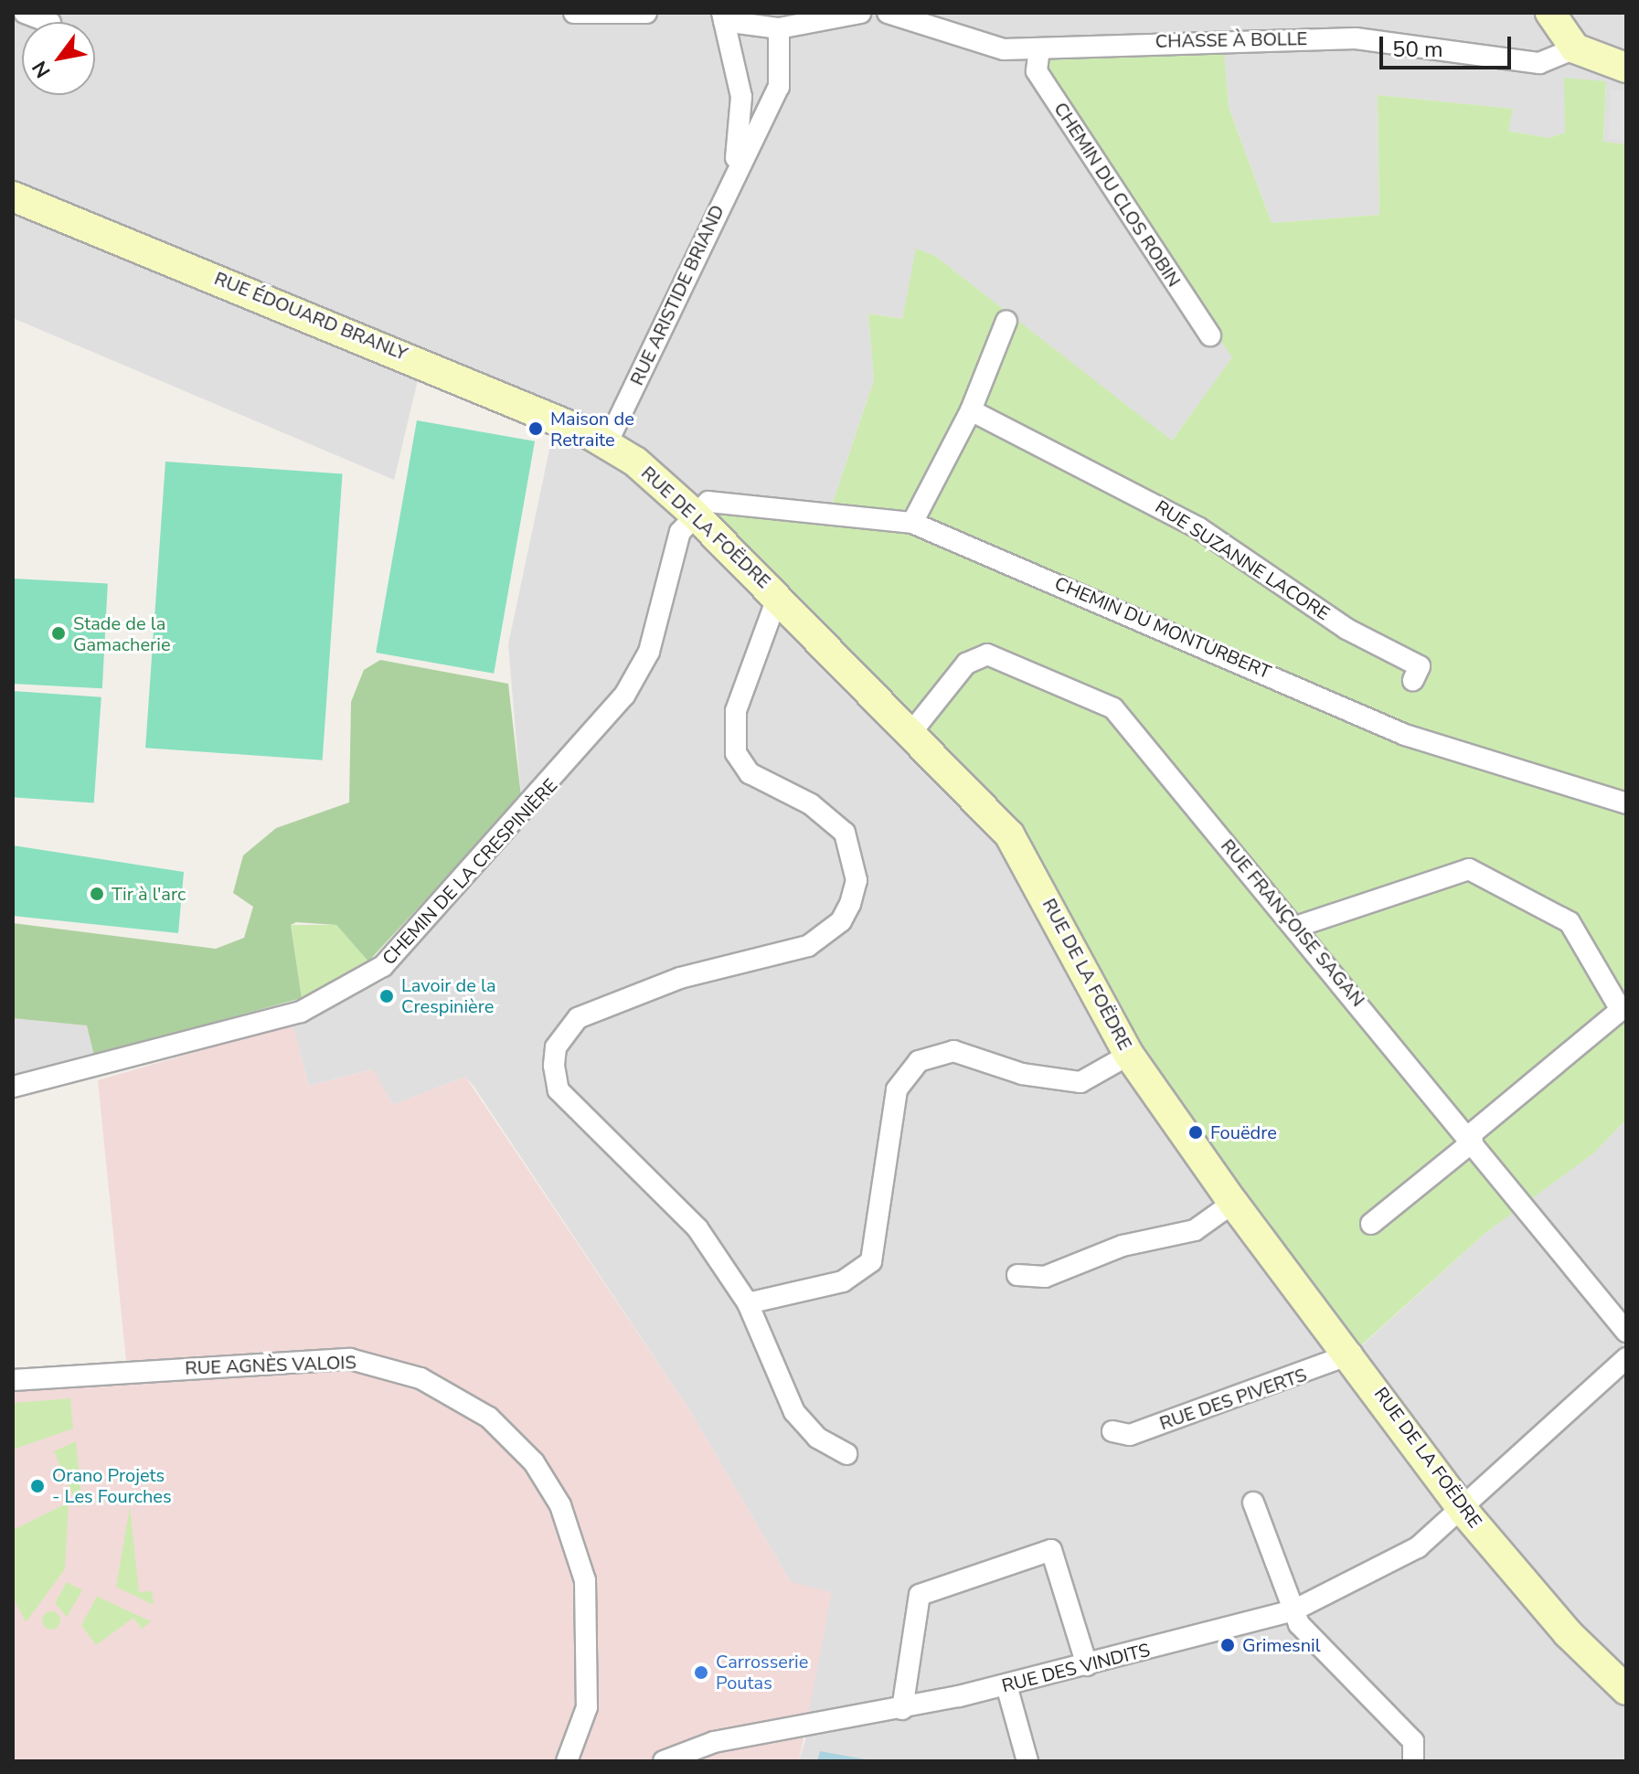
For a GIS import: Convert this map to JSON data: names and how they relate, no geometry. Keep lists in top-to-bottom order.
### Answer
{
  "streets": {
    "street": [
      "CHASSE À BOLLE",
      "CHEMIN DU CLOS ROBIN",
      "RUE ARISTIDE BRIAND",
      "RUE ÉDOUARD BRANLY",
      "RUE DE LA FOËDRE",
      "RUE SUZANNE LACORE",
      "CHEMIN DU MONTURBERT",
      "CHEMIN DE LA CRESPINIÈRE",
      "RUE FRANÇOISE SAGAN",
      "RUE AGNÈS VALOIS",
      "RUE DES PIVERTS",
      "RUE DES VINDITS"
    ]
  },
  "crossings": [
    ["CHASSE À BOLLE", "CHEMIN DU CLOS ROBIN"],
    ["RUE ARISTIDE BRIAND", "RUE ÉDOUARD BRANLY"],
    ["RUE ARISTIDE BRIAND", "RUE DE LA FOËDRE"],
    ["RUE ÉDOUARD BRANLY", "RUE DE LA FOËDRE"],
    ["RUE DE LA FOËDRE", "CHEMIN DU MONTURBERT"],
    ["RUE DE LA FOËDRE", "CHEMIN DE LA CRESPINIÈRE"],
    ["RUE DE LA FOËDRE", "RUE FRANÇOISE SAGAN"],
    ["RUE DE LA FOËDRE", "RUE DES PIVERTS"],
    ["RUE DE LA FOËDRE", "RUE DES VINDITS"],
    ["CHEMIN DU MONTURBERT", "CHEMIN DE LA CRESPINIÈRE"]
  ],
  "places": [
    "Maison de Retraite",
    "Stade de la Gamacherie",
    "Tir à l'arc",
    "Lavoir de la Crespinière",
    "Fouëdre",
    "Orano Projets - Les Fourches",
    "Grimesnil",
    "Carrosserie Poutas"
  ],
  "scale_bar": "50 m",
  "north": "bottom left"
}
